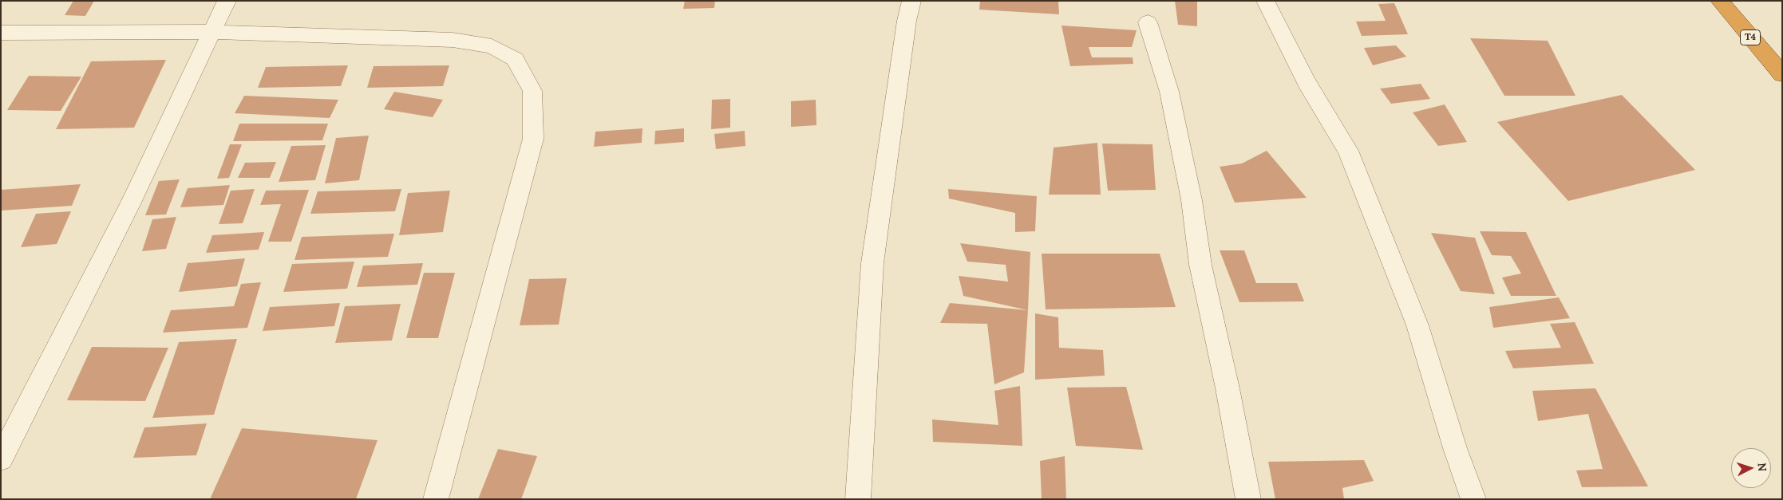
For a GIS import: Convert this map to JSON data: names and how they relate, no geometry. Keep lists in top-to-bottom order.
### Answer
{
  "streets": {
    "highway": ["T4"]
  },
  "north": "right"
}
